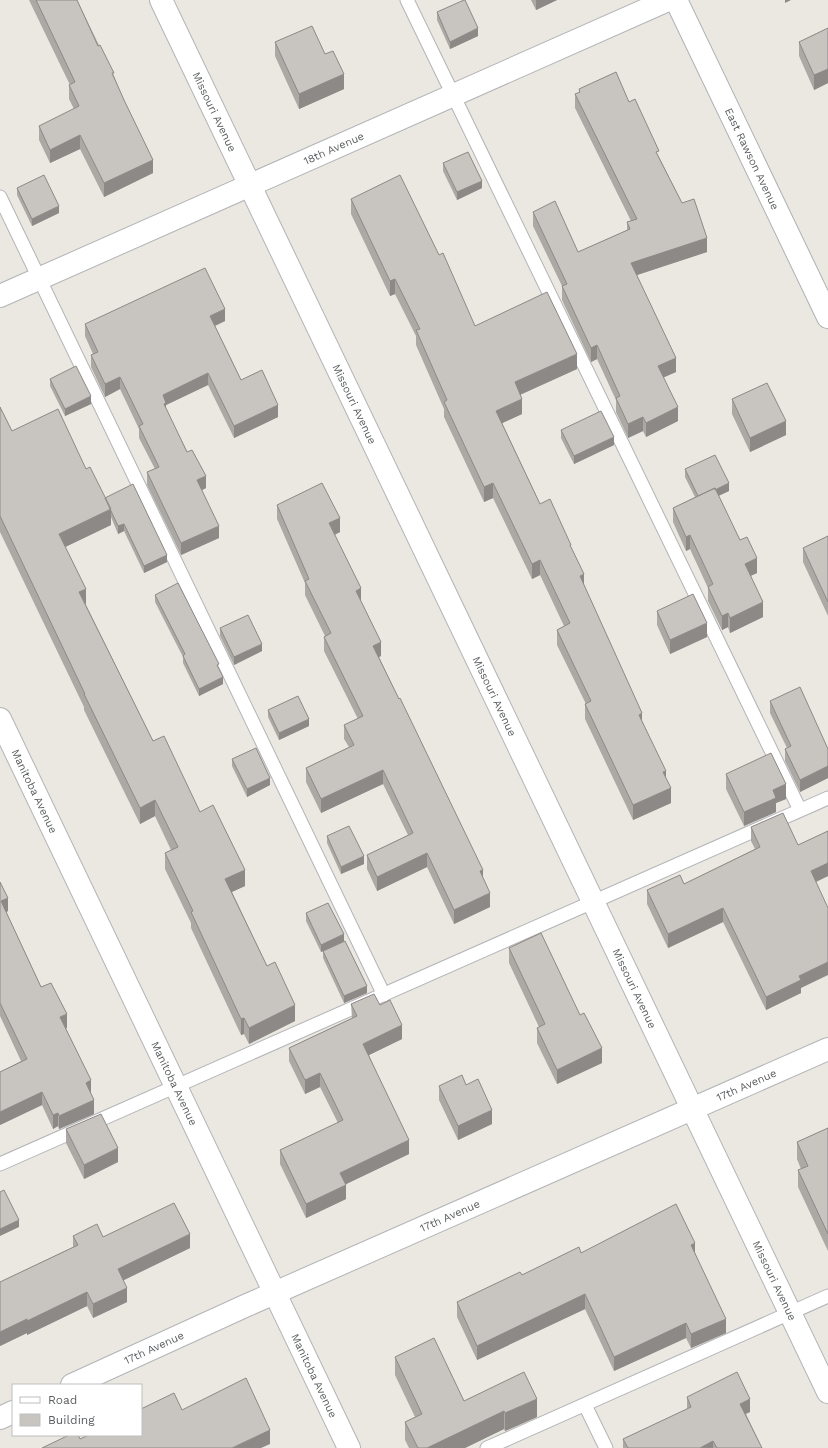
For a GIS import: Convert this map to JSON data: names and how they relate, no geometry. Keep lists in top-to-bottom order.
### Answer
{
  "streets": {
    "street": [
      "Missouri Avenue",
      "18th Avenue",
      "East Rawson Avenue",
      "Manitoba Avenue",
      "17th Avenue"
    ]
  },
  "crossings": [
    ["Missouri Avenue", "18th Avenue"],
    ["Missouri Avenue", "17th Avenue"],
    ["Manitoba Avenue", "17th Avenue"]
  ],
  "legend": ["Road", "Building"]
}
